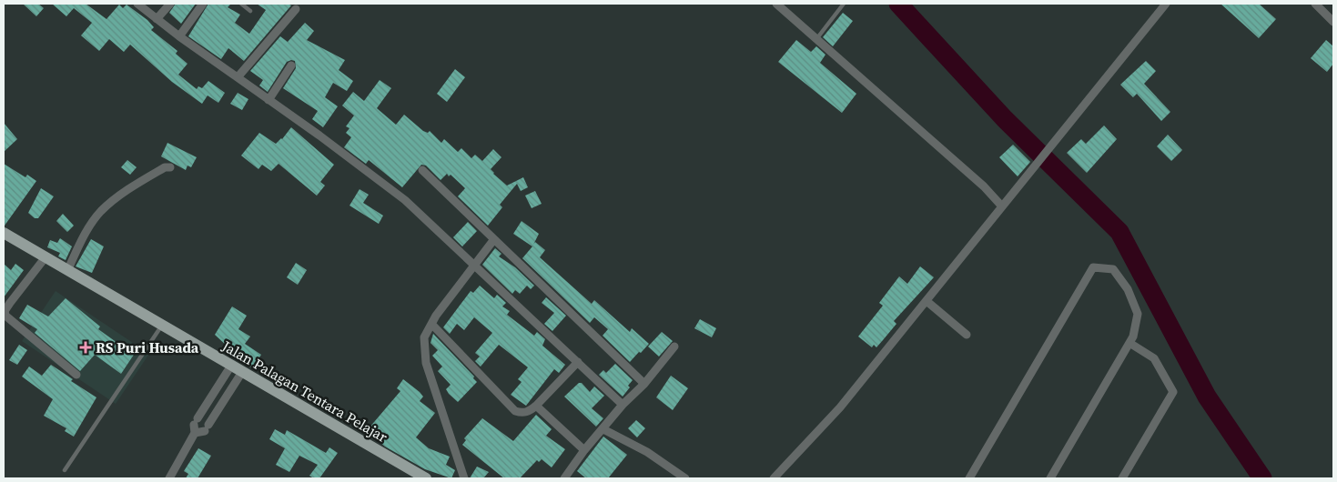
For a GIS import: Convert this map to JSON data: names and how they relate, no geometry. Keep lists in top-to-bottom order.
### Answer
{
  "streets": {
    "main road": ["Jalan Palagan Tentara Pelajar"]
  },
  "places": {
    "health": ["RS Puri Husada"]
  }
}
